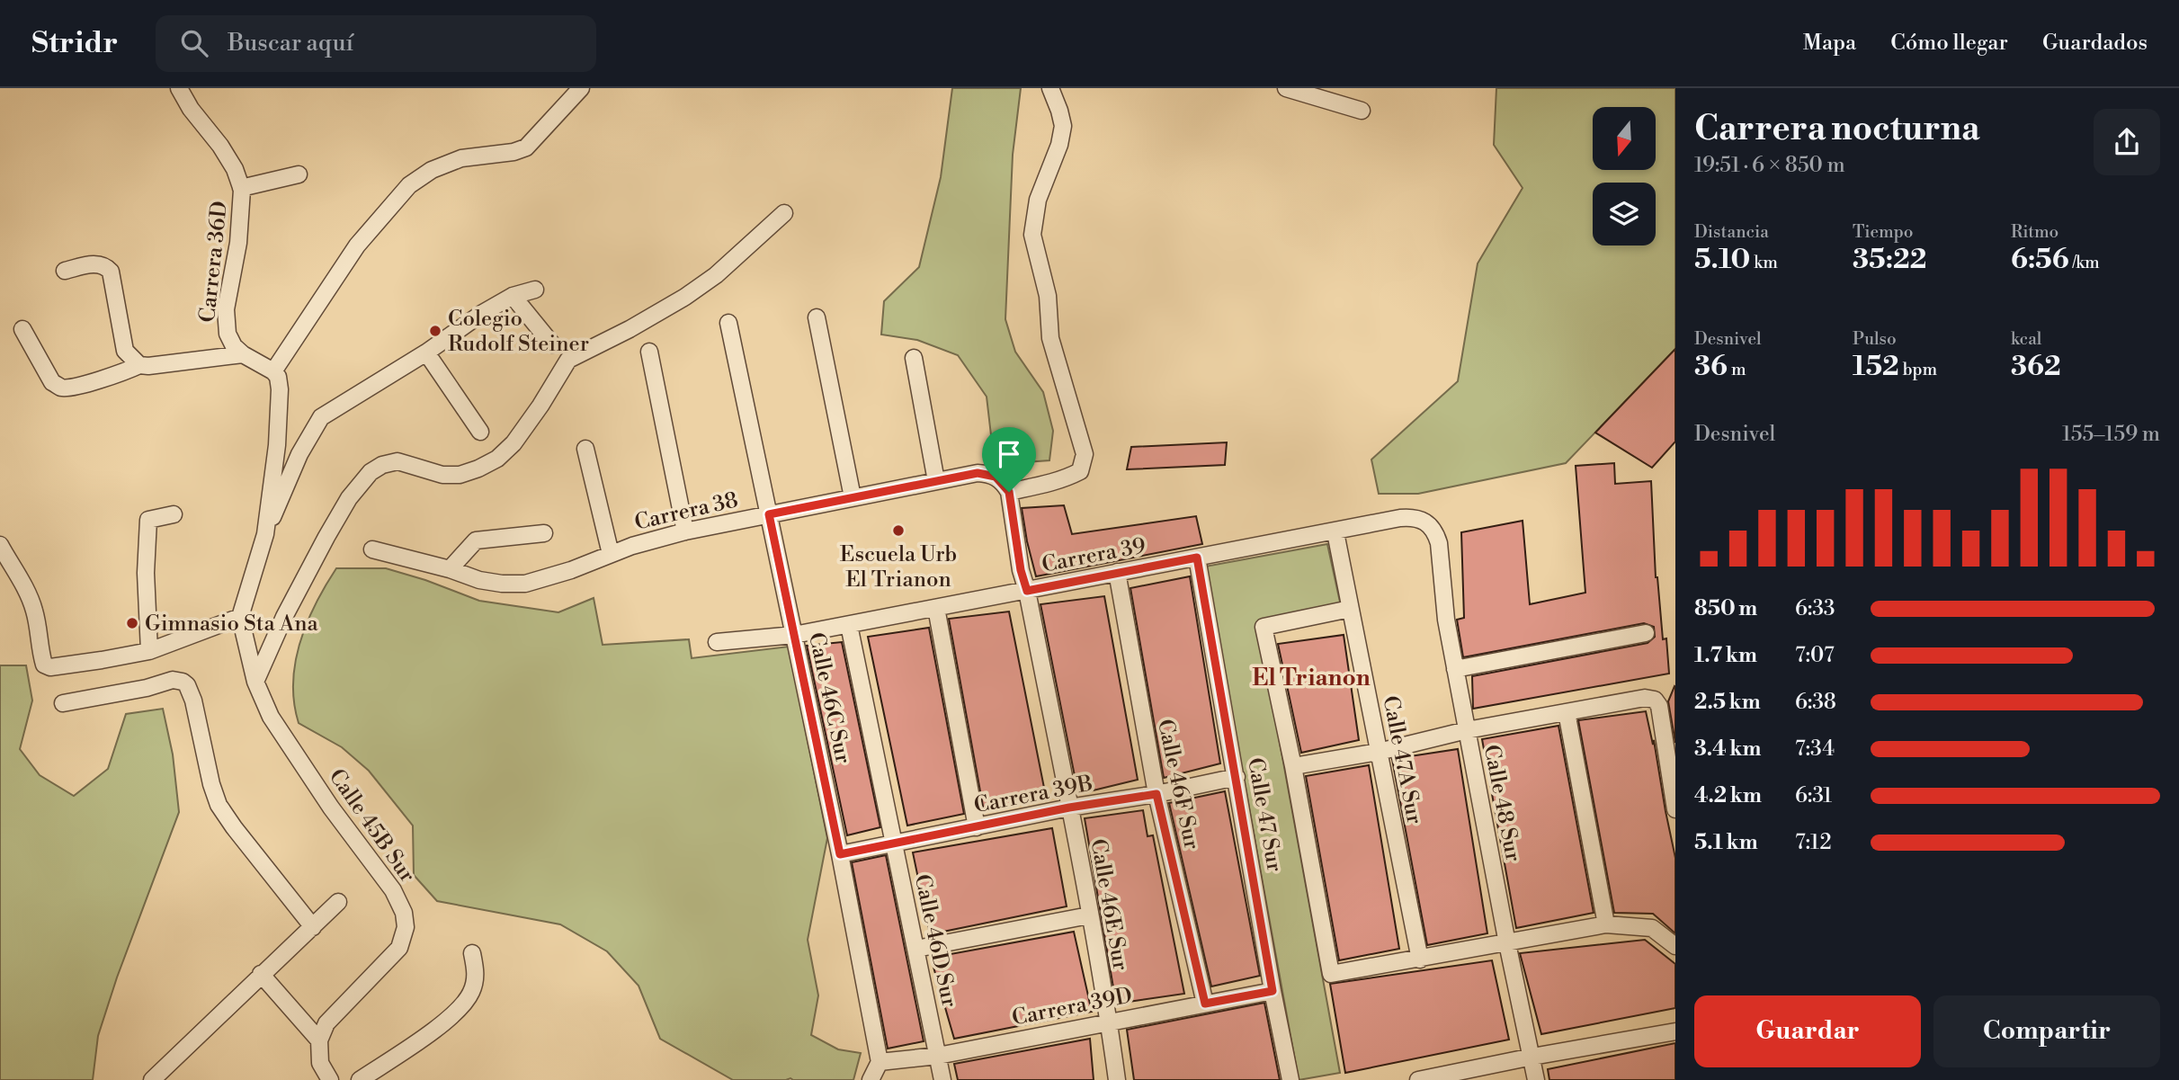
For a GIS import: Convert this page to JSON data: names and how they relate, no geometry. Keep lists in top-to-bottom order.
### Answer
{
  "streets": {
    "street": [
      "Carrera 36D",
      "Carrera 38",
      "Carrera 39",
      "Calle 46C Sur",
      "Calle 47A Sur",
      "Calle 46F Sur",
      "Carrera 39B",
      "Calle 48 Sur",
      "Calle 47 Sur",
      "Calle 45B Sur",
      "Calle 46E Sur",
      "Calle 46D Sur",
      "Carrera 39D"
    ]
  },
  "crossings": [
    ["Carrera 38", "Calle 46C Sur"],
    ["Carrera 39", "Calle 46C Sur"],
    ["Carrera 39", "Calle 47A Sur"],
    ["Carrera 39", "Calle 46F Sur"],
    ["Carrera 39", "Calle 48 Sur"],
    ["Carrera 39", "Calle 47 Sur"],
    ["Carrera 39", "Calle 46E Sur"],
    ["Carrera 39", "Calle 46D Sur"],
    ["Calle 46C Sur", "Carrera 39B"],
    ["Calle 46C Sur", "Carrera 39D"],
    ["Calle 47A Sur", "Calle 47 Sur"],
    ["Calle 46F Sur", "Carrera 39B"],
    ["Calle 46F Sur", "Carrera 39D"],
    ["Carrera 39B", "Calle 47 Sur"],
    ["Carrera 39B", "Calle 46E Sur"],
    ["Carrera 39B", "Calle 46D Sur"],
    ["Calle 47 Sur", "Carrera 39D"],
    ["Calle 46E Sur", "Carrera 39D"],
    ["Calle 46D Sur", "Carrera 39D"]
  ],
  "districts": ["El Trianon"],
  "places": ["Colegio Rudolf Steiner", "Escuela Urb El Trianon", "Gimnasio Sta Ana"],
  "north": "bottom",
  "page": {
    "header": "Stridr",
    "search": "Buscar aquí",
    "nav": ["Mapa", "Cómo llegar", "Guardados"],
    "heading": ["Carrera nocturna", "19:51 · 6 × 850 m"],
    "stats": [
      ["Distancia", "5.10 km"],
      ["Tiempo", "35:22"],
      ["Ritmo", "6:56 /km"],
      ["Desnivel", "36 m"],
      ["Pulso", "152 bpm"],
      ["kcal", "362"]
    ],
    "chart": ["Desnivel", "155–159 m"],
    "list": [
      {
        "name": "850 m",
        "note": "6:33"
      },
      {
        "name": "1.7 km",
        "note": "7:07"
      },
      {
        "name": "2.5 km",
        "note": "6:38"
      },
      {
        "name": "3.4 km",
        "note": "7:34"
      },
      {
        "name": "4.2 km",
        "note": "6:31"
      },
      {
        "name": "5.1 km",
        "note": "7:12"
      }
    ],
    "buttons": ["Guardar", "Compartir"]
  }
}
